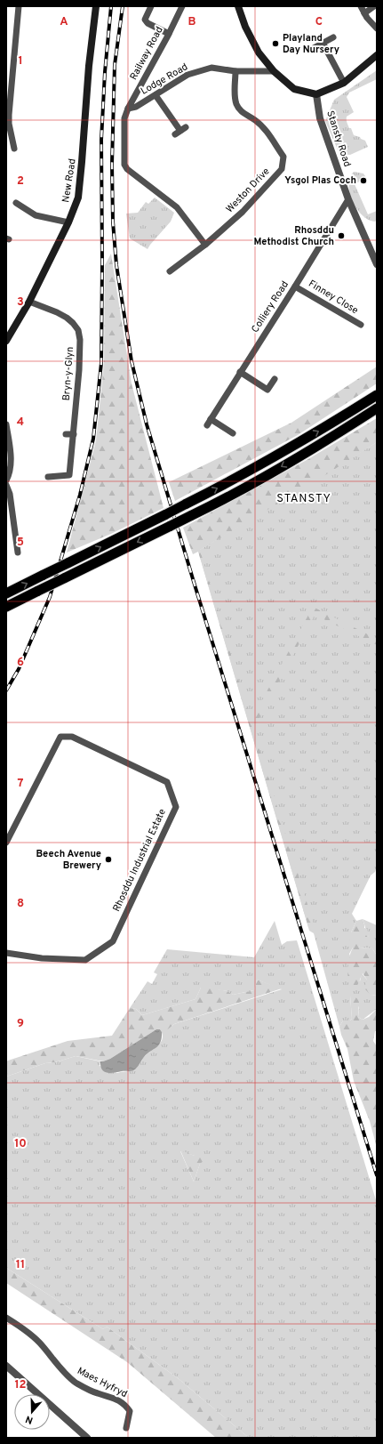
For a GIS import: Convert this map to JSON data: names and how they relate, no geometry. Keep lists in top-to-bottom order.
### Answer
{
  "streets": {
    "main road": ["New Road"],
    "street": [
      "Railway Road",
      "Lodge Road",
      "Stansty Road",
      "Weston Drive",
      "Finney Close",
      "Colliery Road",
      "Bryn-y-Glyn",
      "Rhosddu Industrial Estate",
      "Maes Hyfryd"
    ]
  },
  "crossings": [
    ["Railway Road", "Lodge Road"],
    ["Railway Road", "Weston Drive"],
    ["Lodge Road", "Weston Drive"],
    ["Stansty Road", "Colliery Road"],
    ["New Road", "Bryn-y-Glyn"],
    ["Finney Close", "Colliery Road"]
  ],
  "districts": ["STANSTY"],
  "places": [
    "Playland Day Nursery",
    "Ysgol Plas Coch",
    "Rhosddu Methodist Church",
    "Beech Avenue Brewery"
  ],
  "north": "bottom",
  "grid": {
    "columns": ["A", "B", "C"],
    "rows": [
      "1",
      "2",
      "3",
      "4",
      "5",
      "6",
      "7",
      "8",
      "9",
      "10",
      "11",
      "12"
    ]
  }
}
